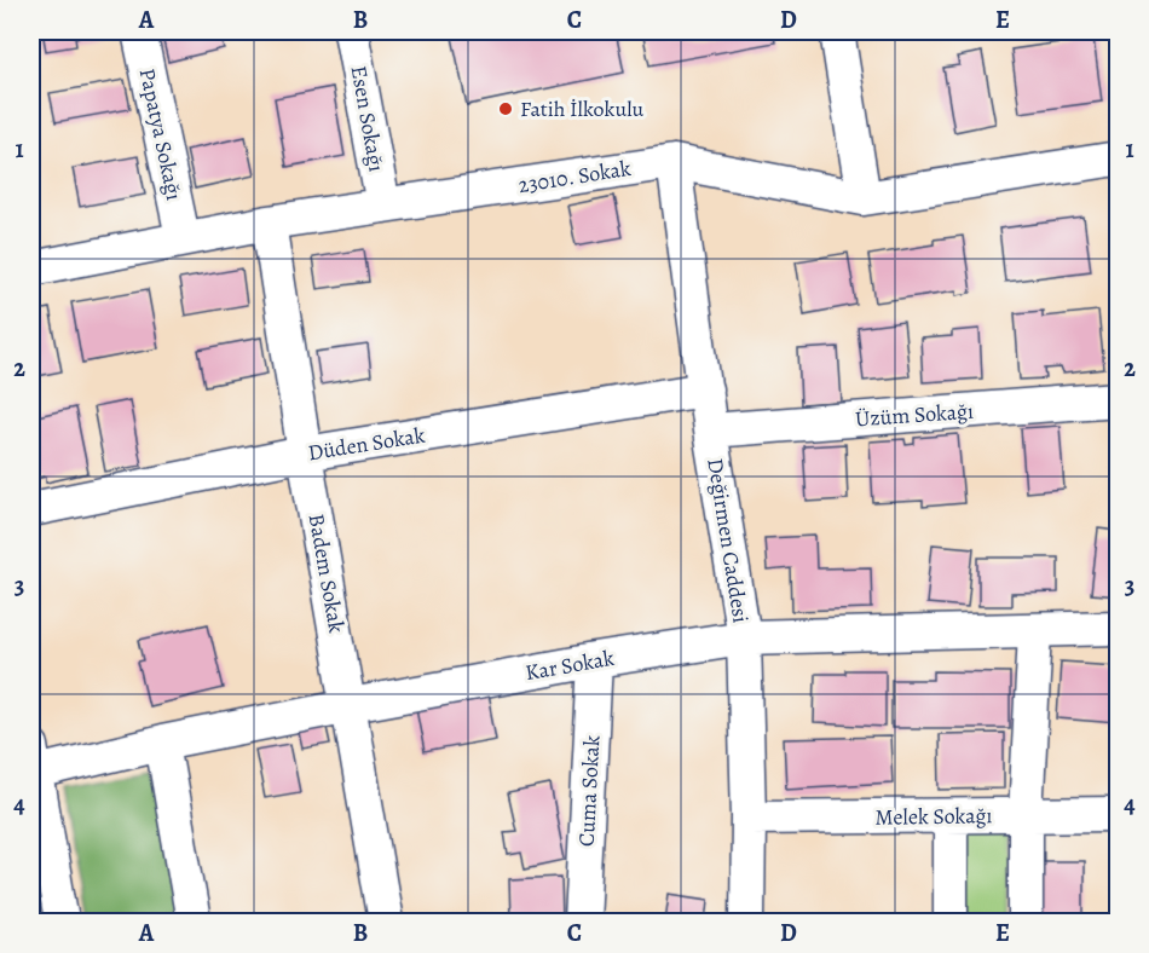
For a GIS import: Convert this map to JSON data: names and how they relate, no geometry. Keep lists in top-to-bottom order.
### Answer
{
  "streets": {
    "street": [
      "Esen Sokağı",
      "Papatya Sokağı",
      "23010. Sokak",
      "Üzüm Sokağı",
      "Düden Sokak",
      "Değirmen Caddesi",
      "Badem Sokak",
      "Kar Sokak",
      "Cuma Sokak",
      "Melek Sokağı"
    ]
  },
  "crossings": [
    ["Esen Sokağı", "23010. Sokak"],
    ["Papatya Sokağı", "23010. Sokak"],
    ["23010. Sokak", "Değirmen Caddesi"],
    ["23010. Sokak", "Badem Sokak"],
    ["Üzüm Sokağı", "Değirmen Caddesi"],
    ["Düden Sokak", "Değirmen Caddesi"],
    ["Düden Sokak", "Badem Sokak"],
    ["Değirmen Caddesi", "Kar Sokak"],
    ["Değirmen Caddesi", "Melek Sokağı"],
    ["Badem Sokak", "Kar Sokak"],
    ["Kar Sokak", "Cuma Sokak"]
  ],
  "places": ["Fatih İlkokulu"],
  "grid": {
    "columns": [
      "A",
      "B",
      "C",
      "D",
      "E"
    ],
    "rows": [
      "1",
      "2",
      "3",
      "4"
    ]
  }
}
